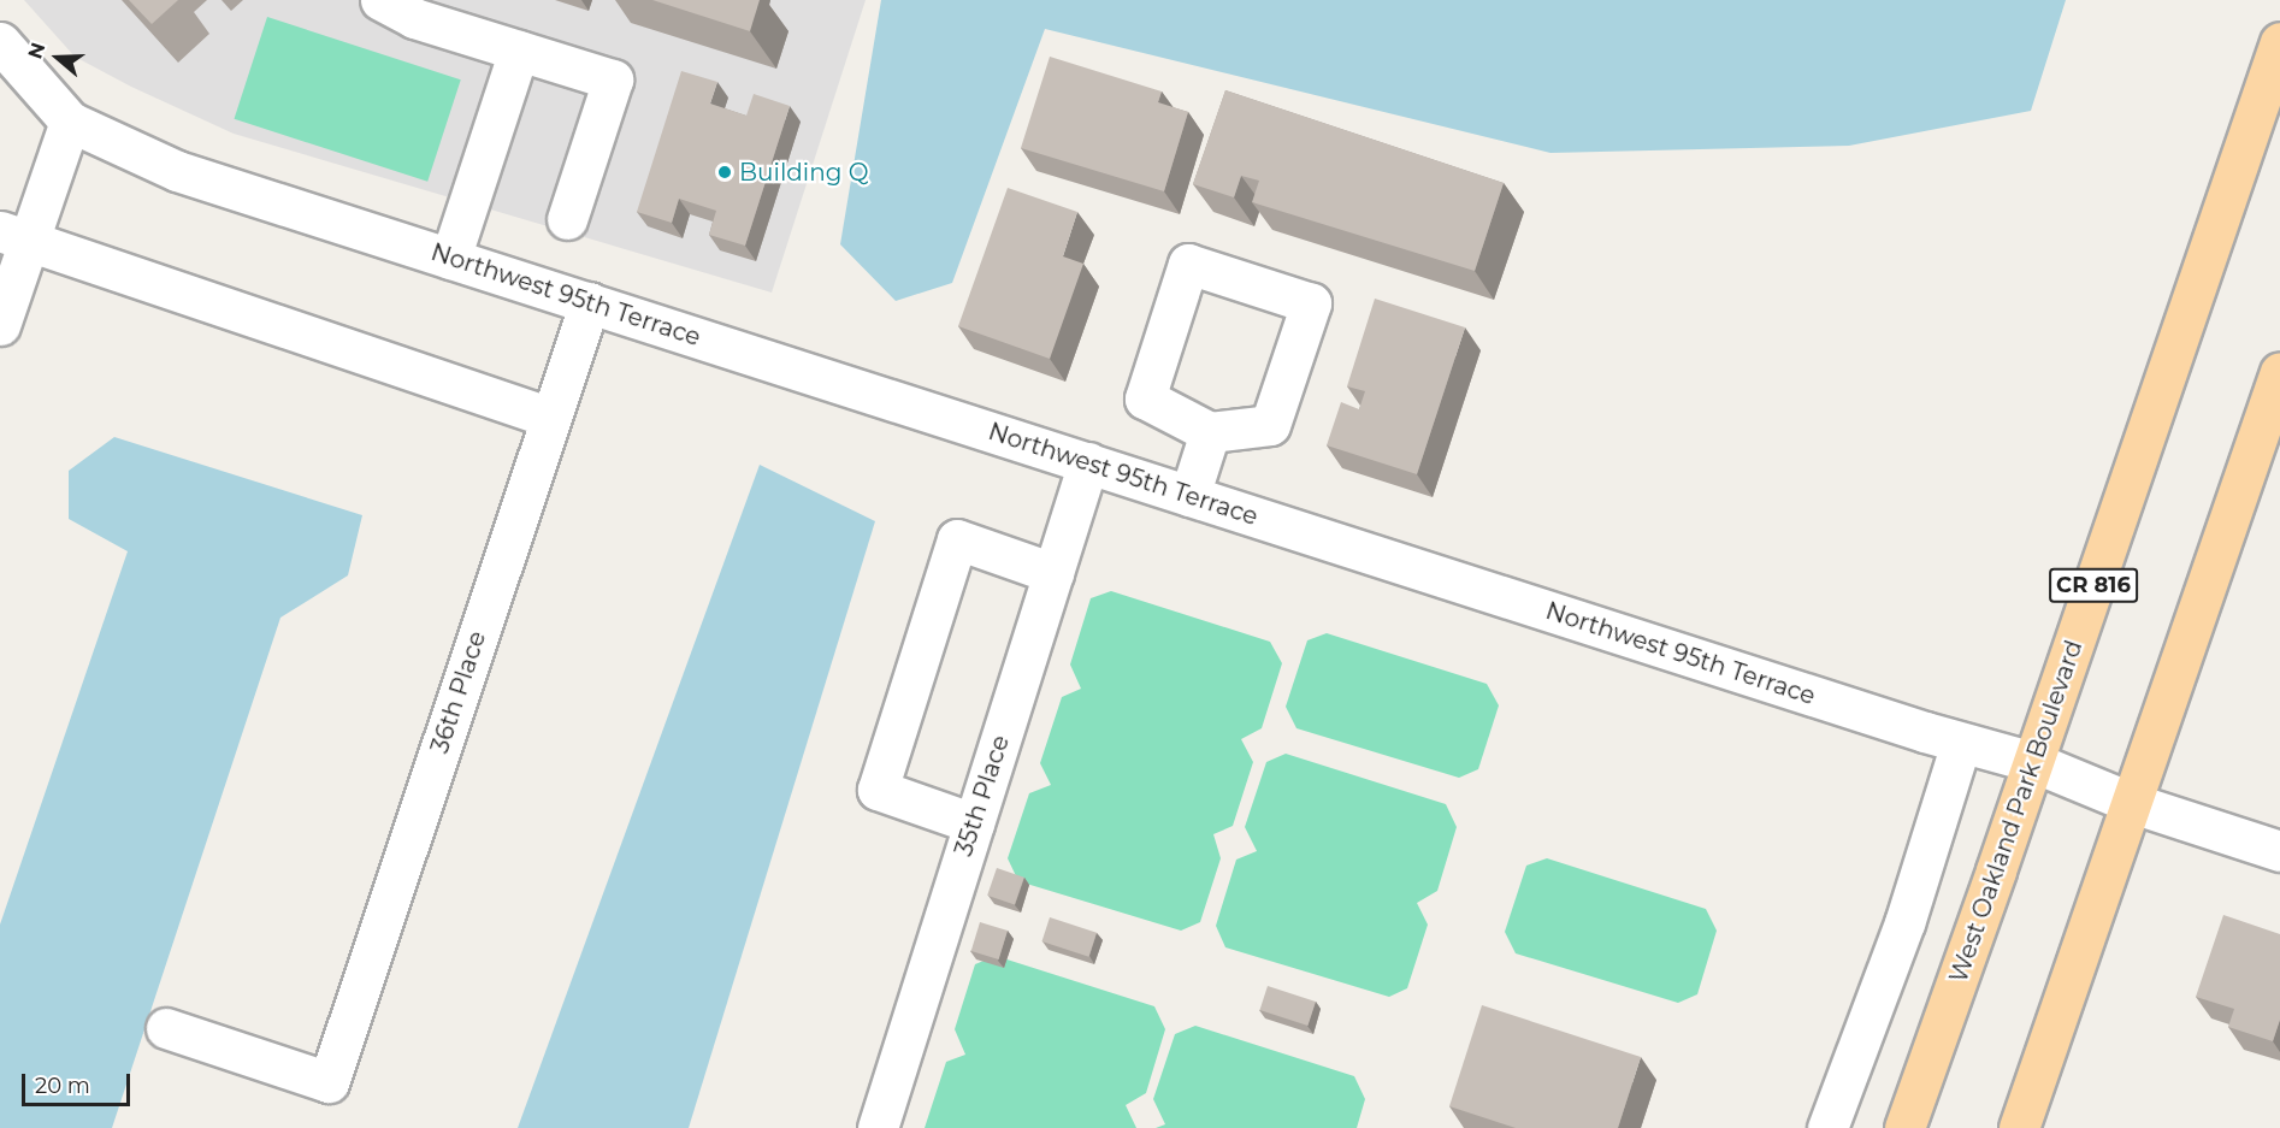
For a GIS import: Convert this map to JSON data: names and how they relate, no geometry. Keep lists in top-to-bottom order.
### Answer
{
  "streets": {
    "main road": ["CR 816", "West Oakland Park Boulevard"],
    "street": ["Northwest 95th Terrace", "36th Place", "35th Place"]
  },
  "crossings": [
    ["Northwest 95th Terrace", "36th Place"],
    ["Northwest 95th Terrace", "35th Place"],
    ["Northwest 95th Terrace", "West Oakland Park Boulevard"]
  ],
  "places": ["Building Q"],
  "scale_bar": "20 m",
  "north": "left"
}
